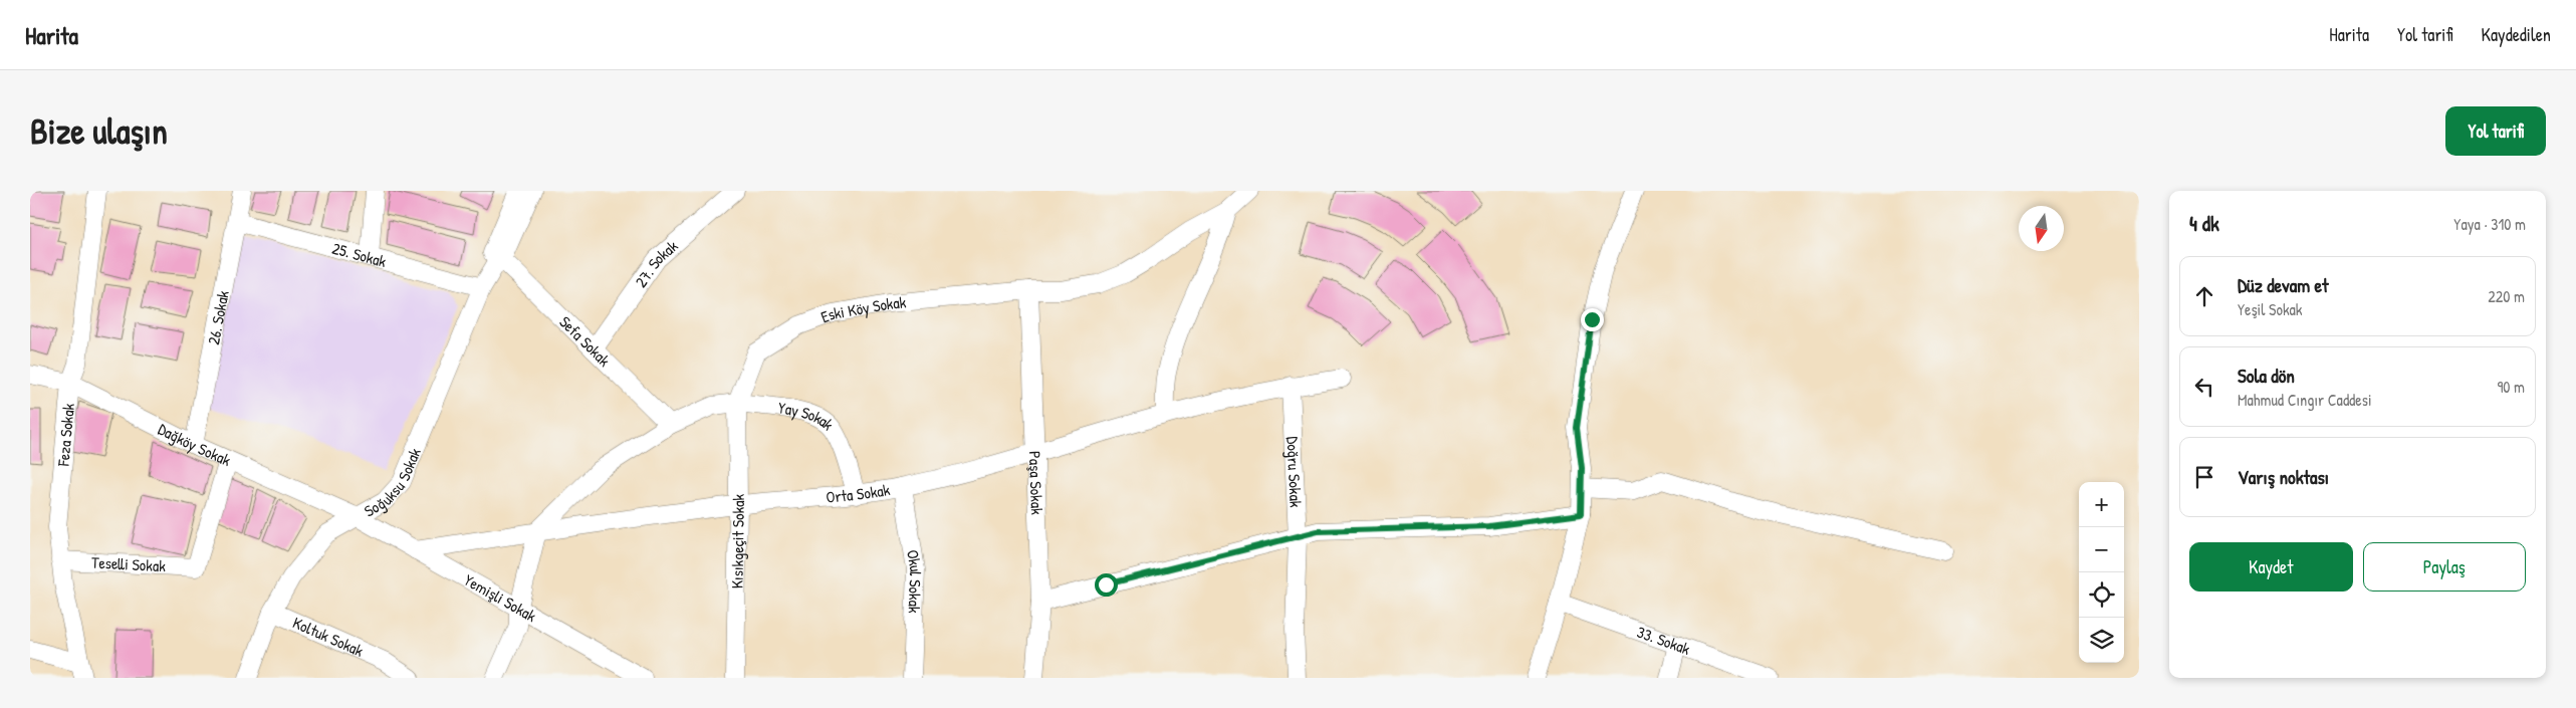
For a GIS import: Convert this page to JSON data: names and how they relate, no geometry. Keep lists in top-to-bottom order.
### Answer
{
  "streets": {
    "street": [
      "25. Sokak",
      "27. Sokak",
      "Eski Köy Sokak",
      "26. Sokak",
      "Sefa Sokak",
      "Yay Sokak",
      "Feza Sokak",
      "Dağköy Sokak",
      "Doğru Sokak",
      "Soğuksu Sokak",
      "Paşa Sokak",
      "Orta Sokak",
      "Kısıkgeçit Sokak",
      "Teselli Sokak",
      "Okul Sokak",
      "Yemişli Sokak",
      "Koltuk Sokak",
      "33. Sokak"
    ]
  },
  "crossings": [
    ["25. Sokak", "26. Sokak"],
    ["25. Sokak", "Soğuksu Sokak"],
    ["27. Sokak", "Sefa Sokak"],
    ["Eski Köy Sokak", "Yay Sokak"],
    ["Eski Köy Sokak", "Paşa Sokak"],
    ["Eski Köy Sokak", "Kısıkgeçit Sokak"],
    ["26. Sokak", "Dağköy Sokak"],
    ["Sefa Sokak", "Soğuksu Sokak"],
    ["Yay Sokak", "Orta Sokak"],
    ["Yay Sokak", "Kısıkgeçit Sokak"],
    ["Feza Sokak", "Dağköy Sokak"],
    ["Feza Sokak", "Teselli Sokak"],
    ["Dağköy Sokak", "Soğuksu Sokak"],
    ["Dağköy Sokak", "Teselli Sokak"],
    ["Dağköy Sokak", "Yemişli Sokak"],
    ["Doğru Sokak", "Orta Sokak"],
    ["Soğuksu Sokak", "Yemişli Sokak"],
    ["Soğuksu Sokak", "Koltuk Sokak"],
    ["Paşa Sokak", "Orta Sokak"],
    ["Orta Sokak", "Kısıkgeçit Sokak"],
    ["Orta Sokak", "Okul Sokak"],
    ["Orta Sokak", "Yemişli Sokak"]
  ],
  "north": "bottom",
  "page": {
    "header": "Harita",
    "nav": ["Harita", "Yol tarifi", "Kaydedilen"],
    "buttons": [
      "Yol tarifi",
      ["Kaydet", "Paylaş"]
    ],
    "title": "Bize ulaşın",
    "heading": ["4 dk", "Yaya · 310 m"],
    "list": [
      ["Düz devam et", "Yeşil Sokak", "220 m"],
      ["Sola dön", "Mahmud Cıngır Caddesi", "90 m"],
      "Varış noktası"
    ],
    "map_buttons": ["+", "−"]
  }
}
